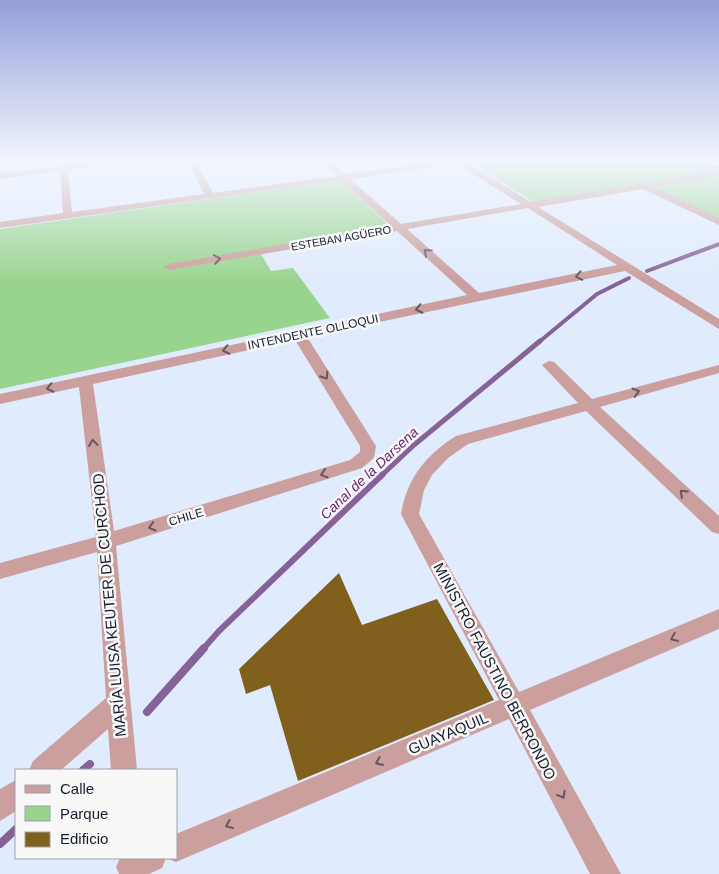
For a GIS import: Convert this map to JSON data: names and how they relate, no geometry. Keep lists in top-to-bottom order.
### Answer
{
  "streets": {
    "street": [
      "ESTEBAN AGÜERO",
      "INTENDENTE OLLOQUI",
      "CHILE",
      "MARÍA LUISA KEUTER DE CURCHOD",
      "MINISTRO FAUSTINO BERRONDO",
      "GUAYAQUIL"
    ]
  },
  "crossings": [
    ["INTENDENTE OLLOQUI", "CHILE"],
    ["INTENDENTE OLLOQUI", "MARÍA LUISA KEUTER DE CURCHOD"],
    ["CHILE", "MARÍA LUISA KEUTER DE CURCHOD"],
    ["MINISTRO FAUSTINO BERRONDO", "GUAYAQUIL"]
  ],
  "one_way": [
    "ESTEBAN AGÜERO",
    "INTENDENTE OLLOQUI",
    "MARÍA LUISA KEUTER DE CURCHOD",
    "GUAYAQUIL"
  ],
  "water": ["Canal de la Darsena"],
  "legend": ["Calle", "Parque", "Edificio"]
}
